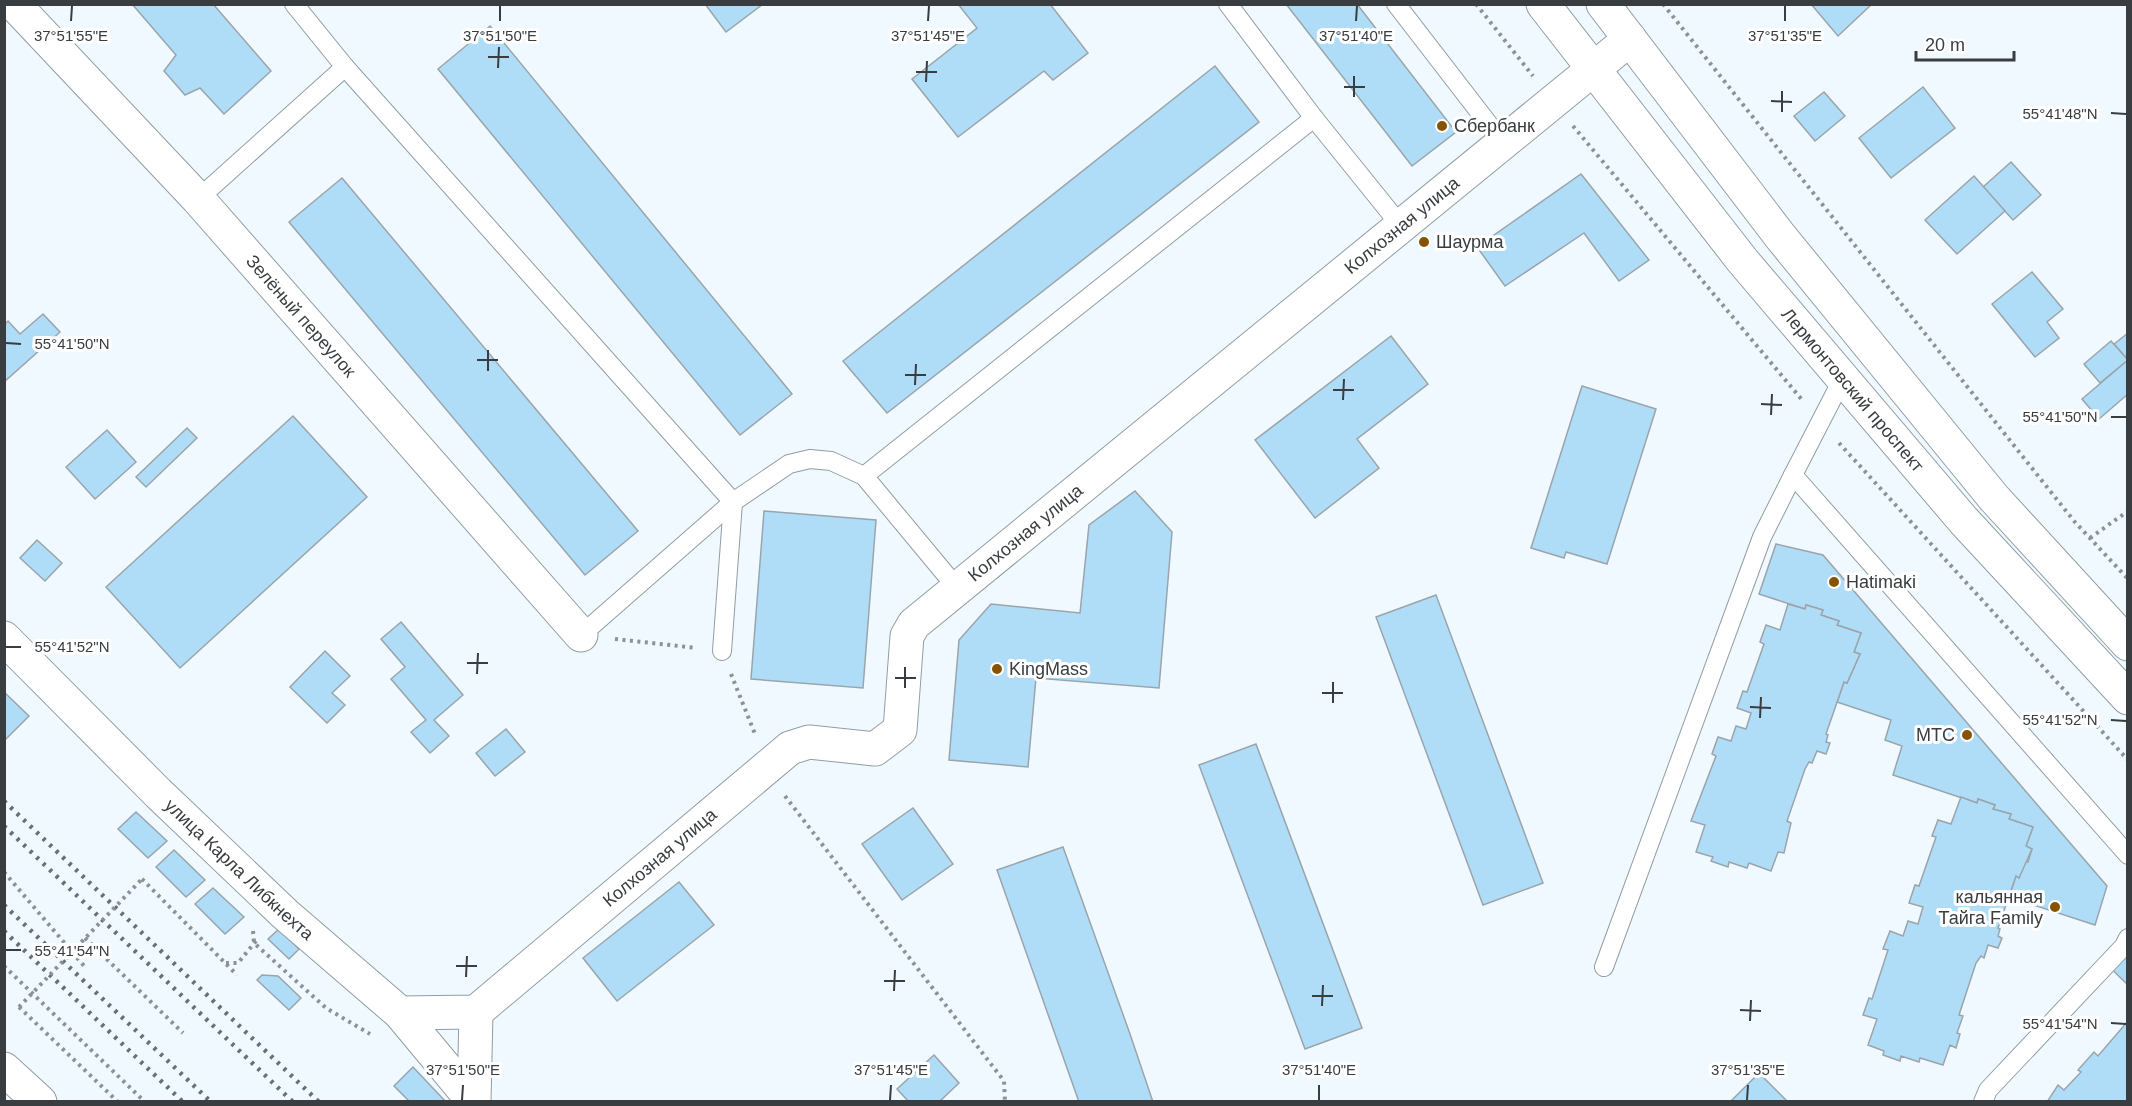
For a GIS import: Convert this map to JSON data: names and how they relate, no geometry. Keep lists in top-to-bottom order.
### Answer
{
  "streets": {
    "street": [
      "Колхозная улица",
      "Зелёный переулок",
      "Лермонтовский проспект",
      "улица Карла Либкнехта"
    ]
  },
  "crossings": [
    ["Колхозная улица", "Лермонтовский проспект"]
  ],
  "places": [
    "Сбербанк",
    "Шаурма",
    "Hatimaki",
    "KingMass",
    "МТС",
    "кальянная Тайга Family"
  ],
  "scale_bar": "20 m",
  "coordinates": [
    "37°51'55\"E",
    "37°51'50\"E",
    "37°51'45\"E",
    "37°51'40\"E",
    "37°51'35\"E",
    "55°41'48\"N",
    "55°41'50\"N",
    "55°41'52\"N",
    "55°41'54\"N"
  ]
}
